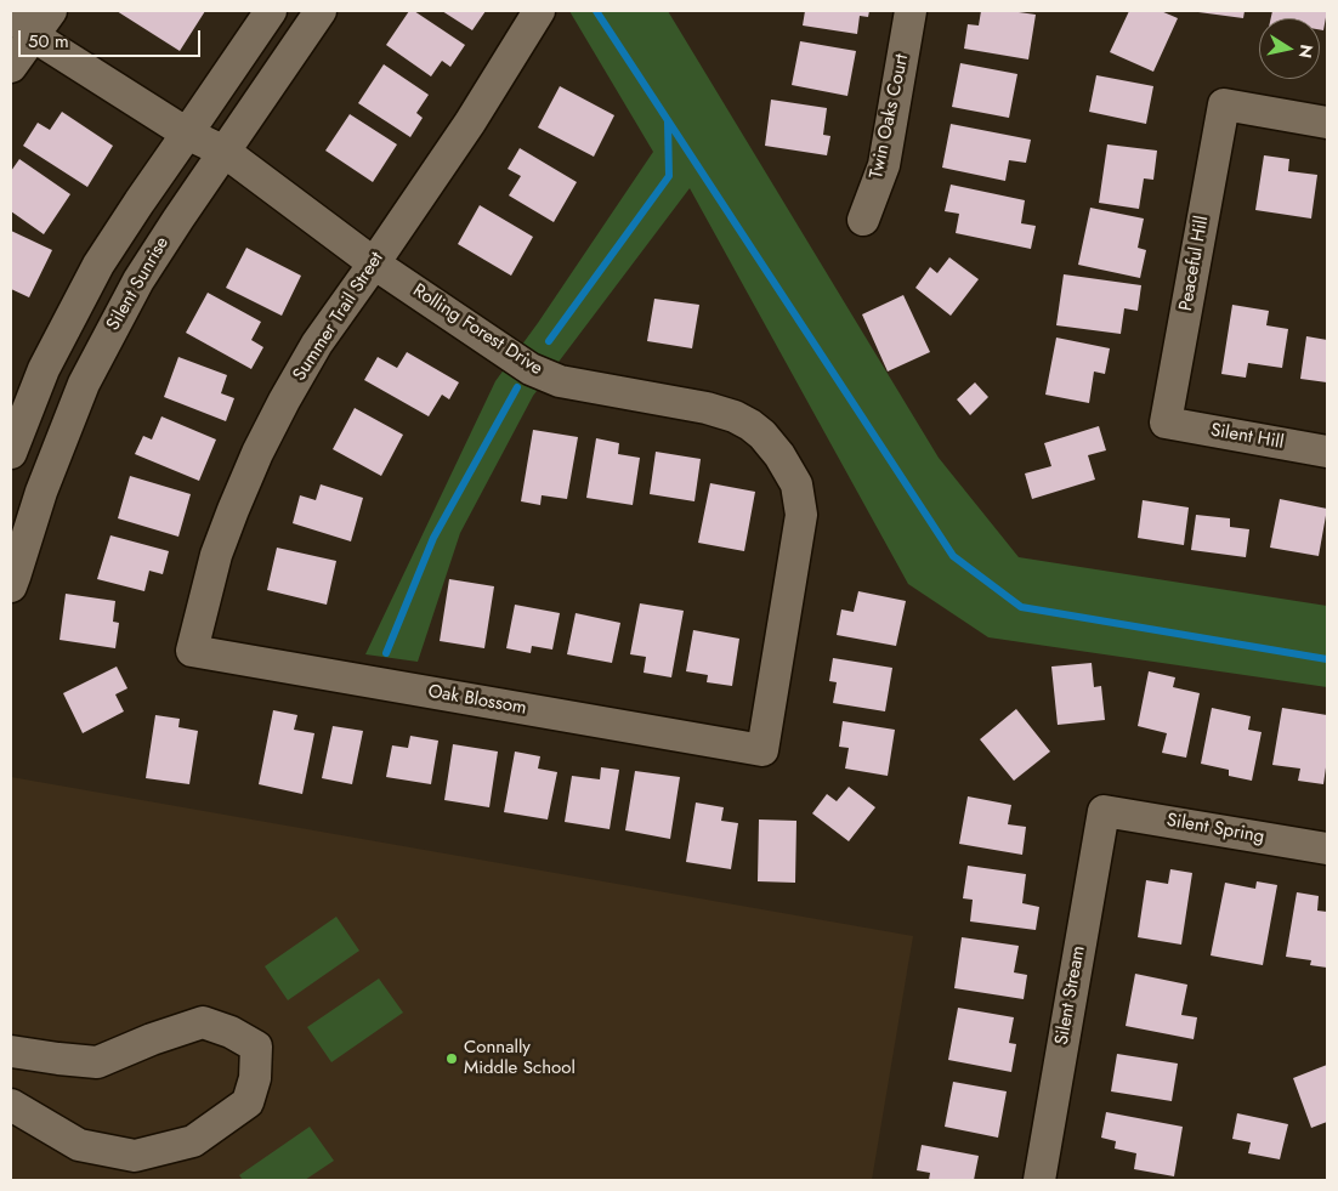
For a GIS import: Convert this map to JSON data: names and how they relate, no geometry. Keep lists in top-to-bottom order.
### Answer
{
  "streets": {
    "street": [
      "Twin Oaks Court",
      "Peaceful Hill",
      "Silent Sunrise",
      "Summer Trail Street",
      "Rolling Forest Drive",
      "Silent Hill",
      "Oak Blossom",
      "Silent Spring",
      "Silent Stream"
    ]
  },
  "crossings": [
    ["Peaceful Hill", "Silent Hill"],
    ["Silent Sunrise", "Rolling Forest Drive"],
    ["Summer Trail Street", "Rolling Forest Drive"],
    ["Summer Trail Street", "Oak Blossom"],
    ["Rolling Forest Drive", "Oak Blossom"],
    ["Silent Spring", "Silent Stream"]
  ],
  "places": ["Connally Middle School"],
  "scale_bar": "50 m",
  "north": "right"
}
